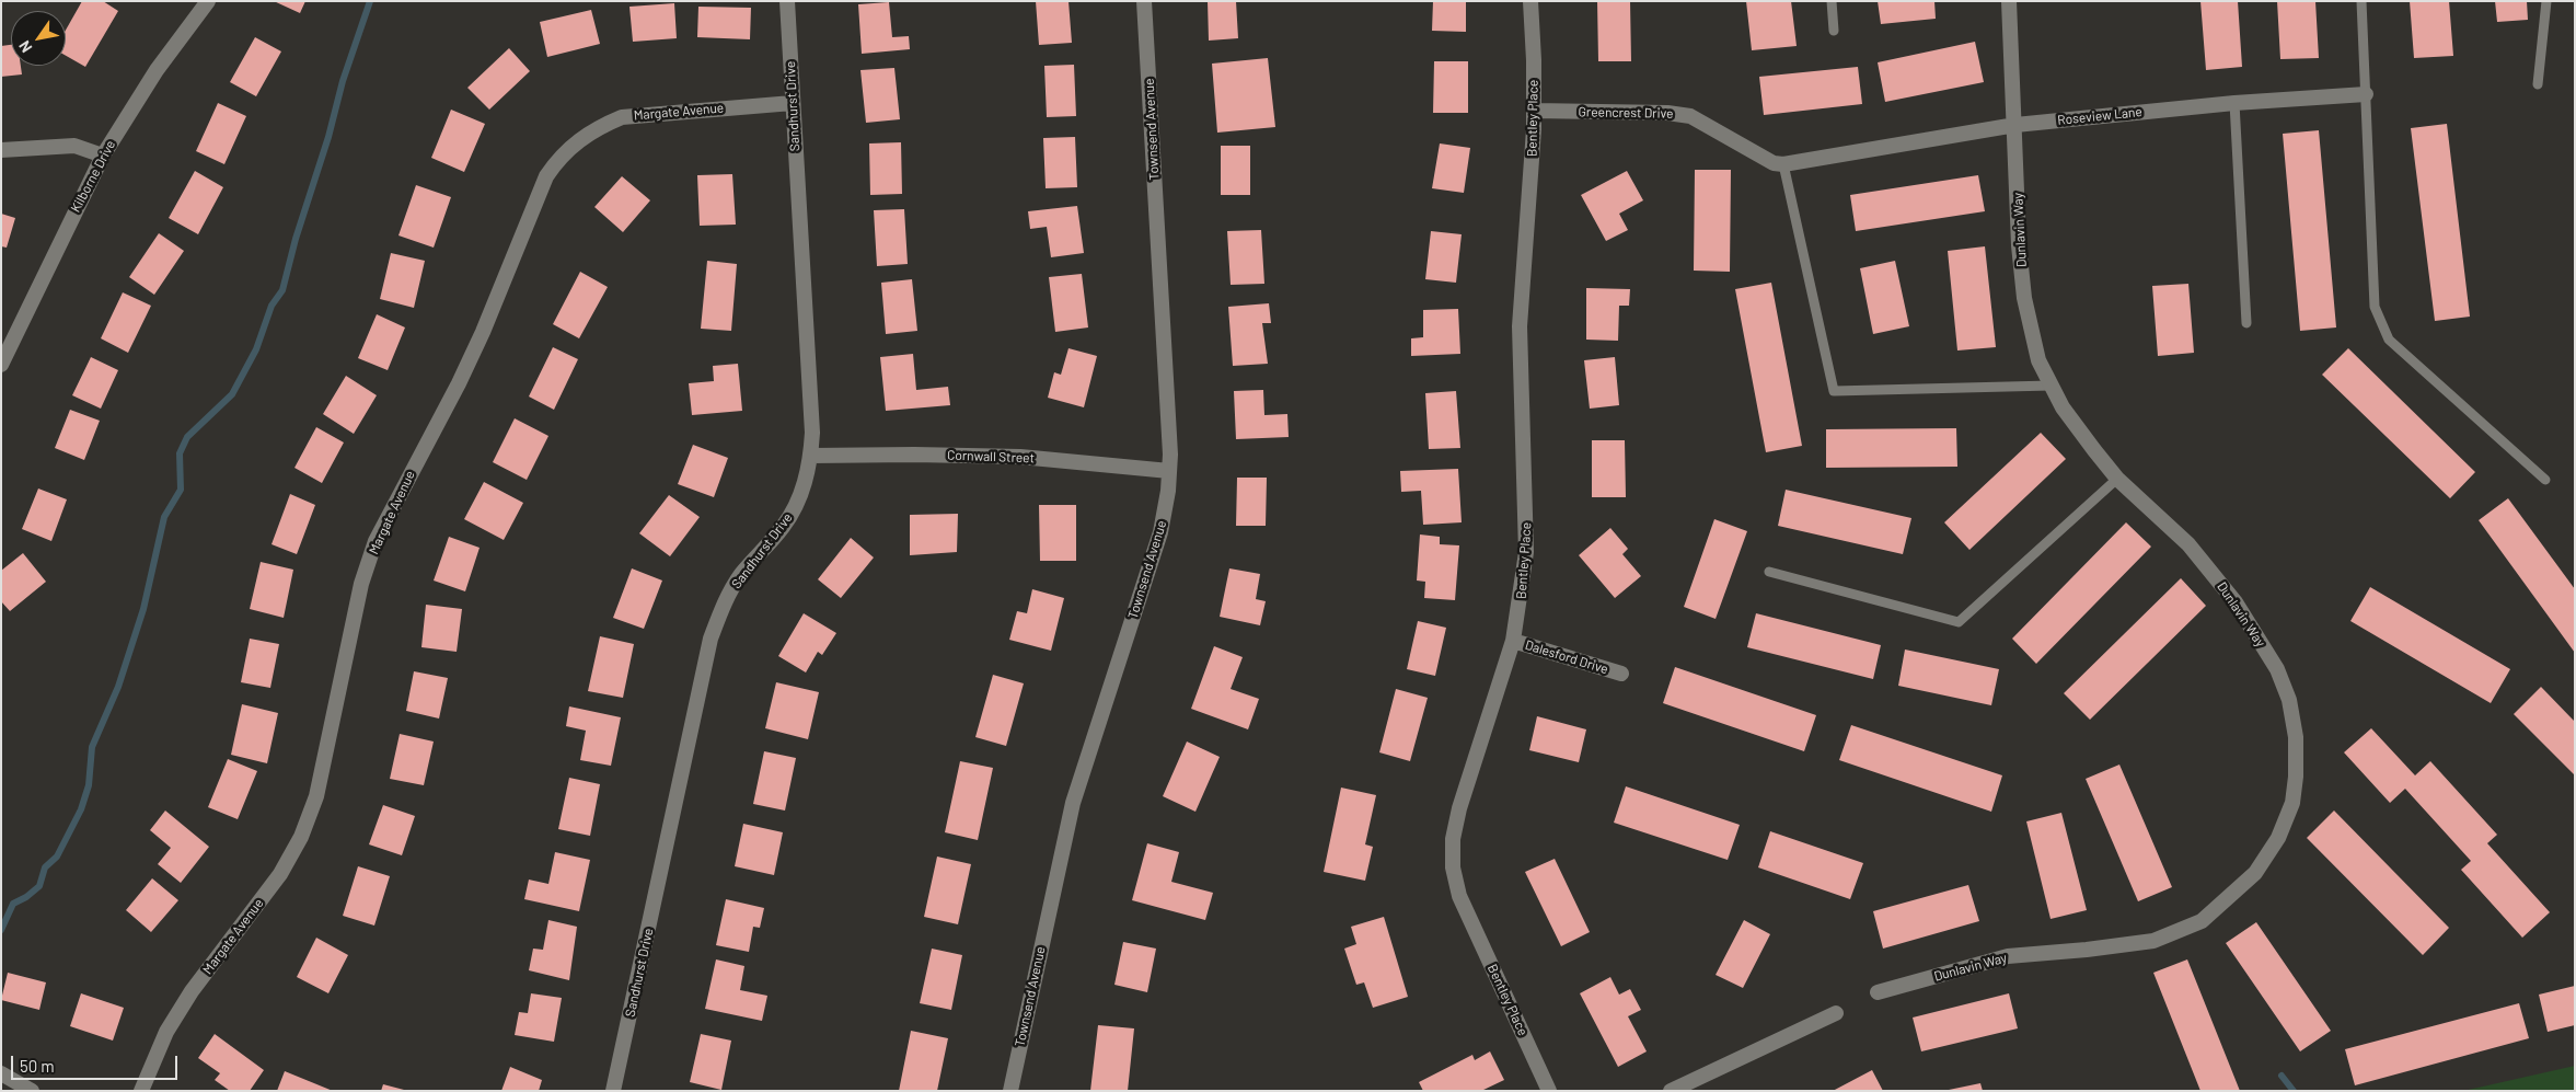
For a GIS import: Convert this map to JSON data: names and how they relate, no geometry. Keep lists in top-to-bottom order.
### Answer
{
  "streets": {
    "street": [
      "Sandhurst Drive",
      "Margate Avenue",
      "Greencrest Drive",
      "Roseview Lane",
      "Bentley Place",
      "Townsend Avenue",
      "Kilborne Drive",
      "Dunlavin Way",
      "Cornwall Street",
      "Dalesford Drive"
    ]
  },
  "crossings": [
    ["Sandhurst Drive", "Margate Avenue"],
    ["Sandhurst Drive", "Cornwall Street"],
    ["Greencrest Drive", "Roseview Lane"],
    ["Greencrest Drive", "Bentley Place"],
    ["Roseview Lane", "Dunlavin Way"],
    ["Bentley Place", "Dalesford Drive"],
    ["Townsend Avenue", "Cornwall Street"]
  ],
  "scale_bar": "50 m",
  "north": "bottom left"
}
